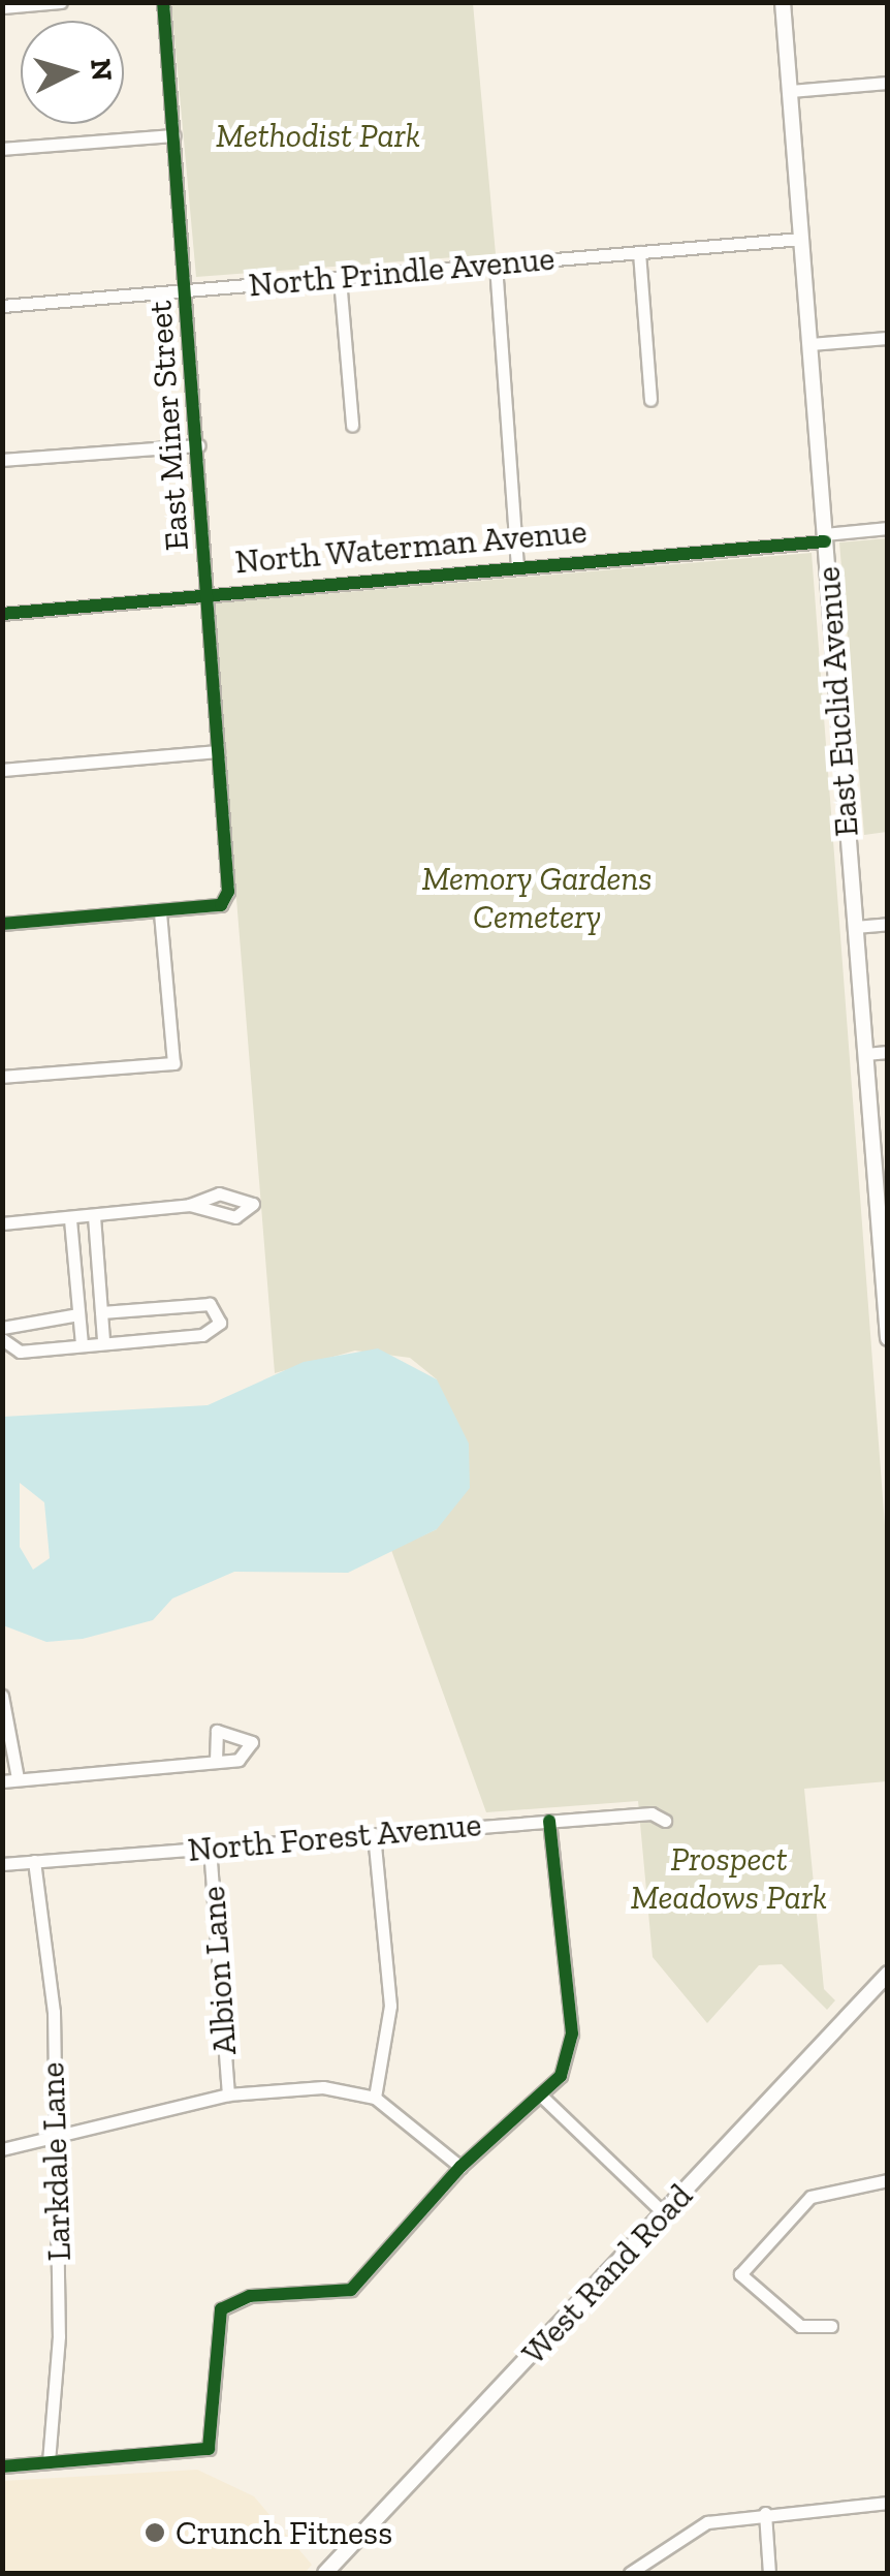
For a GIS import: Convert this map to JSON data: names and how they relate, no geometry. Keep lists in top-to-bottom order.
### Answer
{
  "streets": {
    "main road": ["East Euclid Avenue", "West Rand Road"],
    "street": [
      "North Prindle Avenue",
      "East Miner Street",
      "North Waterman Avenue",
      "North Forest Avenue",
      "Albion Lane",
      "Larkdale Lane"
    ]
  },
  "crossings": [
    ["North Prindle Avenue", "East Miner Street"],
    ["North Prindle Avenue", "East Euclid Avenue"],
    ["East Miner Street", "North Waterman Avenue"],
    ["North Waterman Avenue", "East Euclid Avenue"],
    ["North Forest Avenue", "Albion Lane"],
    ["North Forest Avenue", "Larkdale Lane"]
  ],
  "parks": ["Methodist Park", "Memory Gardens Cemetery", "Prospect Meadows Park"],
  "places": ["Crunch Fitness"],
  "north": "right"
}
